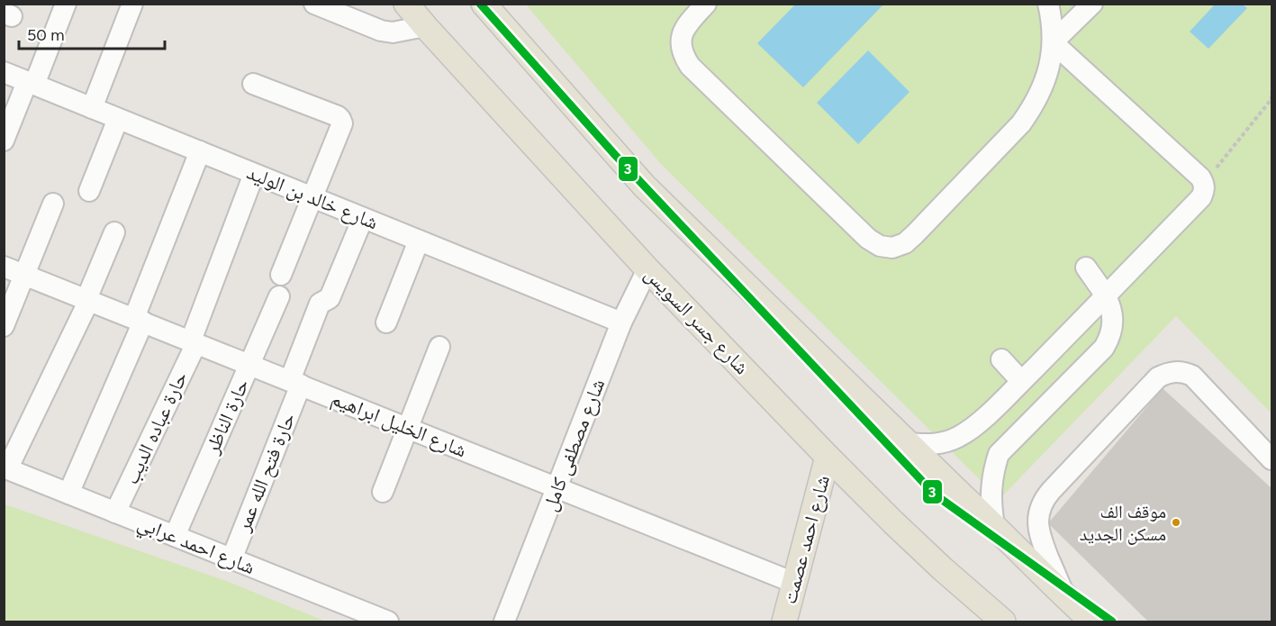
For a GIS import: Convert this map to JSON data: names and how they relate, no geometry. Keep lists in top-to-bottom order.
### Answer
{
  "streets": {
    "main road": ["شارع جسر السويس", "شارع احمد عصمت"],
    "street": [
      "شارع خالد بن الوليد",
      "حارة الناظر",
      "شارع الخليل ابراهيم",
      "حارة عباده الديب",
      "شارع مصطفى كامل",
      "حارة فتح الله عمر",
      "شارع احمد عرابي"
    ]
  },
  "crossings": [
    ["شارع خالد بن الوليد", "حارة عباده الديب"],
    ["شارع خالد بن الوليد", "شارع مصطفى كامل"],
    ["شارع خالد بن الوليد", "حارة فتح الله عمر"],
    ["شارع جسر السويس", "شارع مصطفى كامل"],
    ["شارع جسر السويس", "شارع احمد عصمت"],
    ["حارة الناظر", "شارع الخليل ابراهيم"],
    ["حارة الناظر", "شارع احمد عرابي"],
    ["شارع الخليل ابراهيم", "حارة عباده الديب"],
    ["شارع الخليل ابراهيم", "شارع مصطفى كامل"],
    ["شارع الخليل ابراهيم", "حارة فتح الله عمر"],
    ["شارع الخليل ابراهيم", "شارع احمد عصمت"],
    ["حارة عباده الديب", "شارع احمد عرابي"],
    ["حارة فتح الله عمر", "شارع احمد عرابي"]
  ],
  "places": ["موقف الف مسكن الجديد"],
  "lines": ["transit line 3"],
  "scale_bar": "50 m"
}
